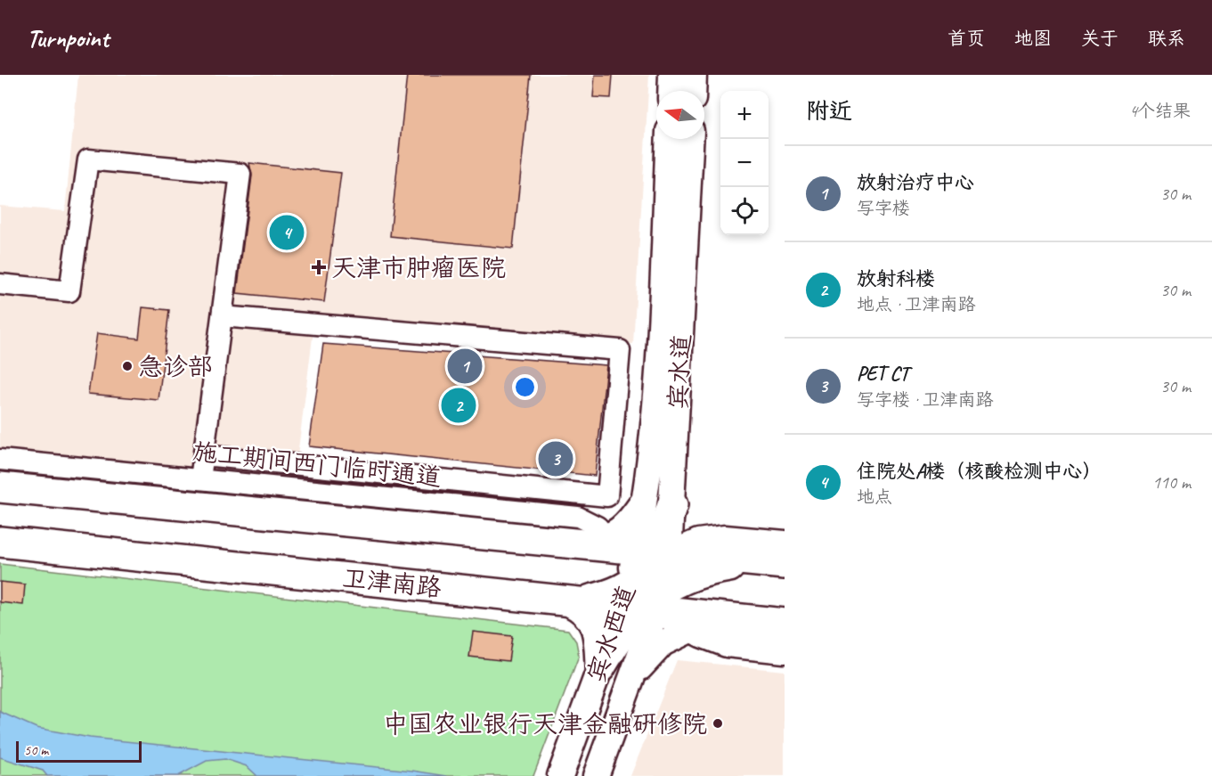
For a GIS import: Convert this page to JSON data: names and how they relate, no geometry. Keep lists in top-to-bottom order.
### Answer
{
  "streets": {
    "highway": ["卫津南路"],
    "main road": ["宾水道", "宾水西道"],
    "lane": ["施工期间西门临时通道"]
  },
  "crossings": [
    ["卫津南路", "宾水西道"]
  ],
  "places": {
    "health": ["天津市肿瘤医院"],
    "other": ["急诊部", "中国农业银行天津金融研修院"]
  },
  "scale_bar": "50 m",
  "north": "left",
  "page": {
    "header": "Turnpoint",
    "nav": [
      "首页",
      "地图",
      "关于",
      "联系"
    ],
    "heading": ["附近", "4个结果"],
    "map_buttons": ["+", "−"],
    "list": [
      {
        "mark": "1",
        "name": "放射治疗中心",
        "note": "写字楼",
        "value": "30 m"
      },
      {
        "mark": "2",
        "name": "放射科楼",
        "note": "地点 · 卫津南路",
        "value": "30 m"
      },
      {
        "mark": "3",
        "name": "PET CT",
        "note": "写字楼 · 卫津南路",
        "value": "30 m"
      },
      {
        "mark": "4",
        "name": "住院处A楼（核酸检测中心）",
        "note": "地点",
        "value": "110 m"
      }
    ],
    "pins": [
      "4",
      "1",
      "2",
      "3"
    ],
    "scale": "50 m"
  }
}
